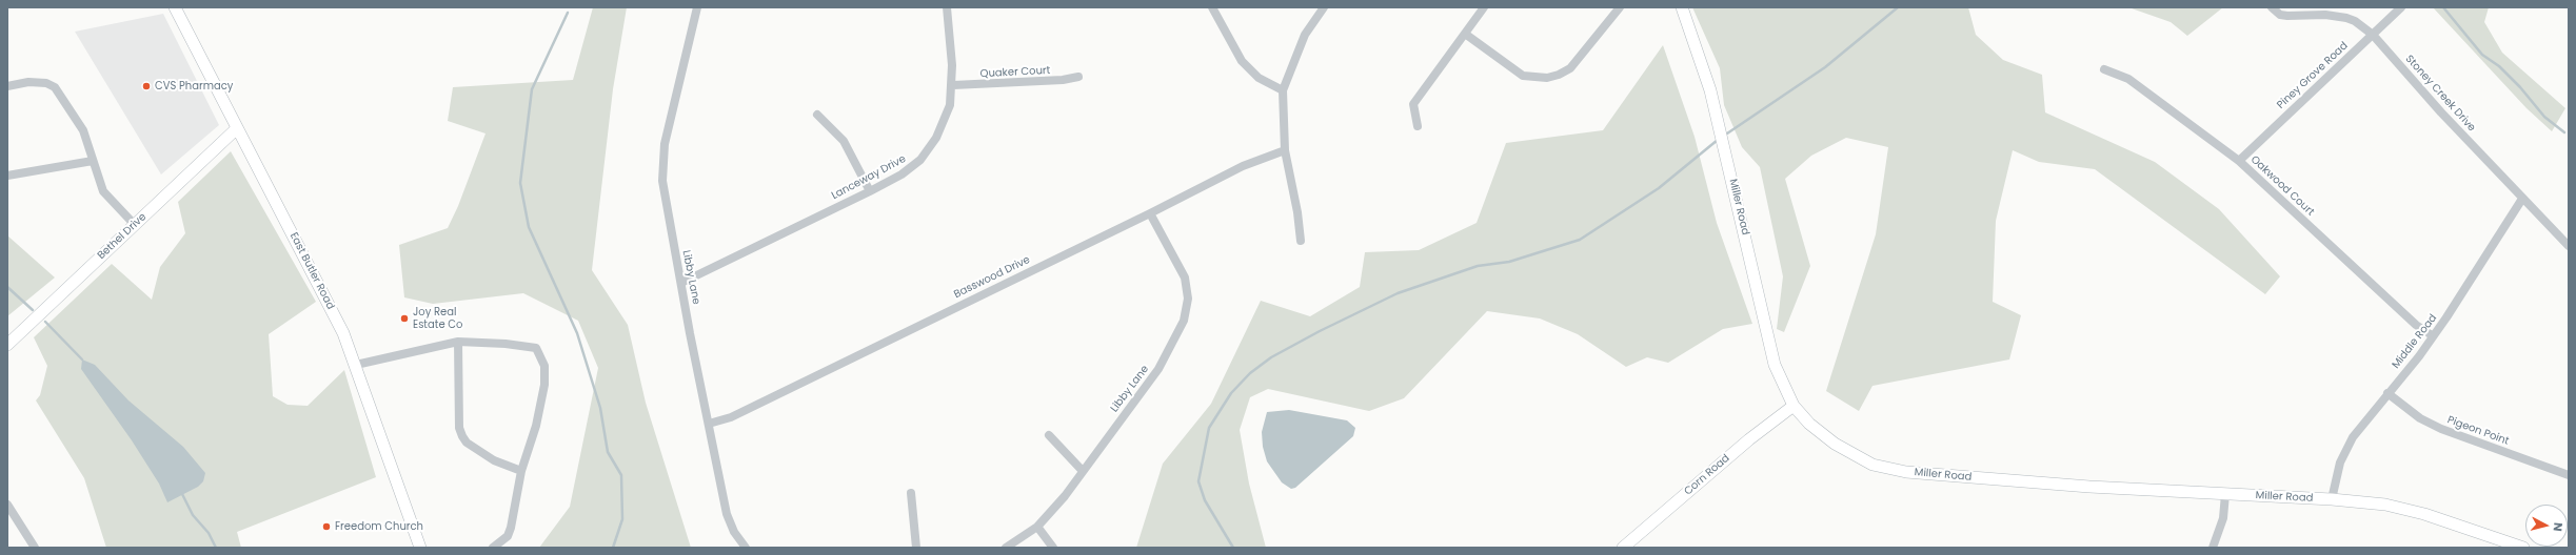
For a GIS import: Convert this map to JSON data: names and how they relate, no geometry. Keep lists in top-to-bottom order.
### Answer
{
  "streets": {
    "street": [
      "Quaker Court",
      "Piney Grove Road",
      "Stoney Creek Drive",
      "Lanceway Drive",
      "Oakwood Court",
      "Miller Road",
      "Bethel Drive",
      "East Butler Road",
      "Libby Lane",
      "Basswood Drive",
      "Middle Road",
      "Pigeon Point",
      "Corn Road"
    ]
  },
  "crossings": [
    ["Quaker Court", "Lanceway Drive"],
    ["Piney Grove Road", "Stoney Creek Drive"],
    ["Piney Grove Road", "Oakwood Court"],
    ["Stoney Creek Drive", "Middle Road"],
    ["Lanceway Drive", "Libby Lane"],
    ["Oakwood Court", "Middle Road"],
    ["Miller Road", "Middle Road"],
    ["Miller Road", "Corn Road"],
    ["Bethel Drive", "East Butler Road"],
    ["Libby Lane", "Basswood Drive"],
    ["Middle Road", "Pigeon Point"]
  ],
  "places": ["CVS Pharmacy", "Joy Real Estate Co", "Freedom Church"],
  "north": "right"
}
